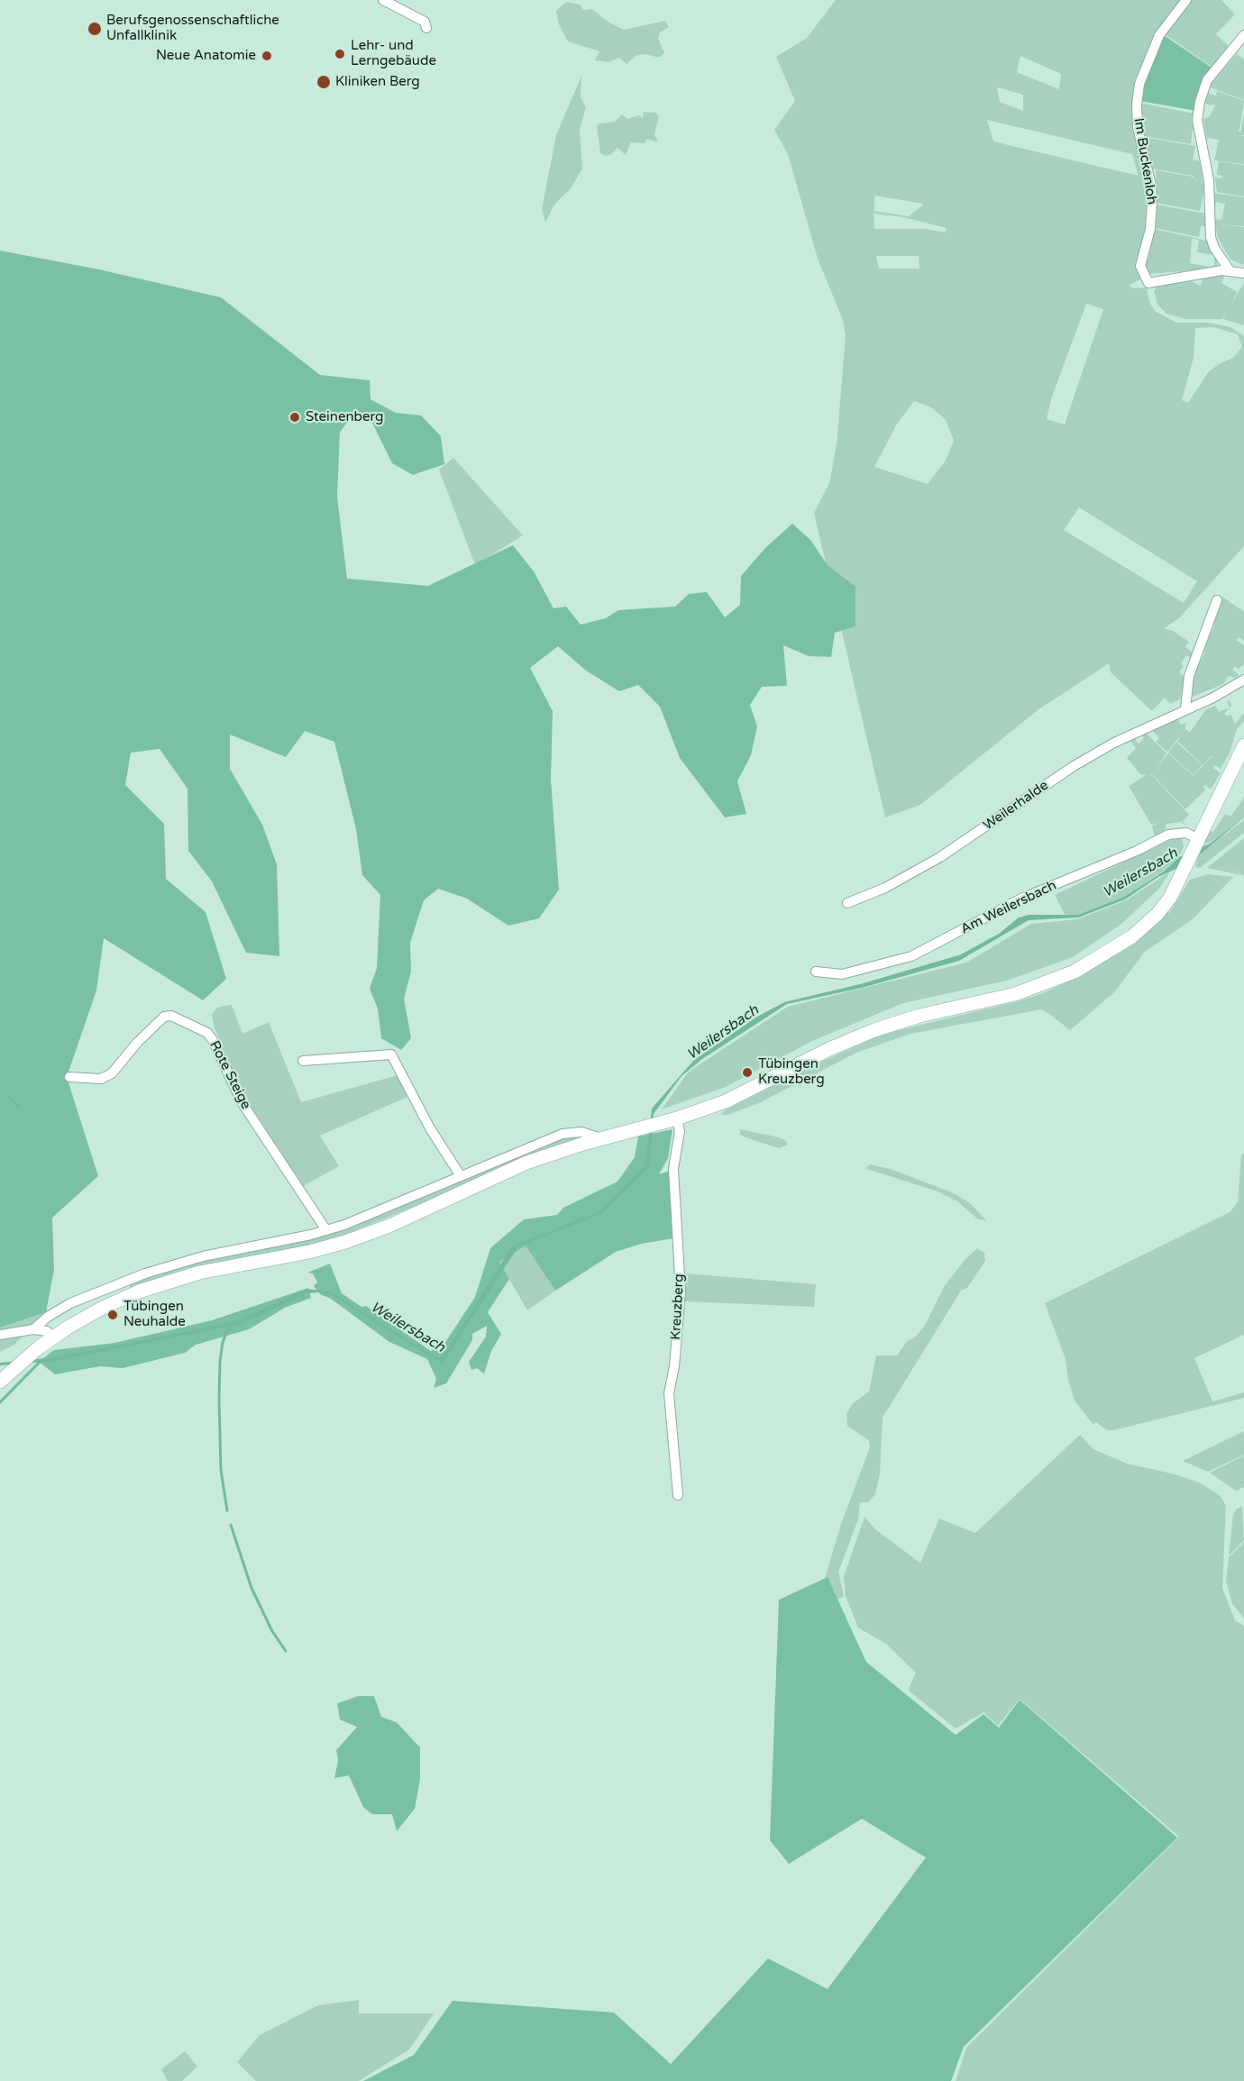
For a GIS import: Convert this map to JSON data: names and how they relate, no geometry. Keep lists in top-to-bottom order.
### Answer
{
  "streets": {
    "street": [
      "Im Buckenloh",
      "Weilerhalde",
      "Am Weilersbach",
      "Rote Steige",
      "Kreuzberg"
    ]
  },
  "water": ["Weilersbach"],
  "places": [
    "Berufsgenossenschaftliche Unfallklinik",
    "Lehr- und Lerngebäude",
    "Neue Anatomie",
    "Kliniken Berg",
    "Steinenberg",
    "Tübingen Kreuzberg",
    "Tübingen Neuhalde"
  ]
}
